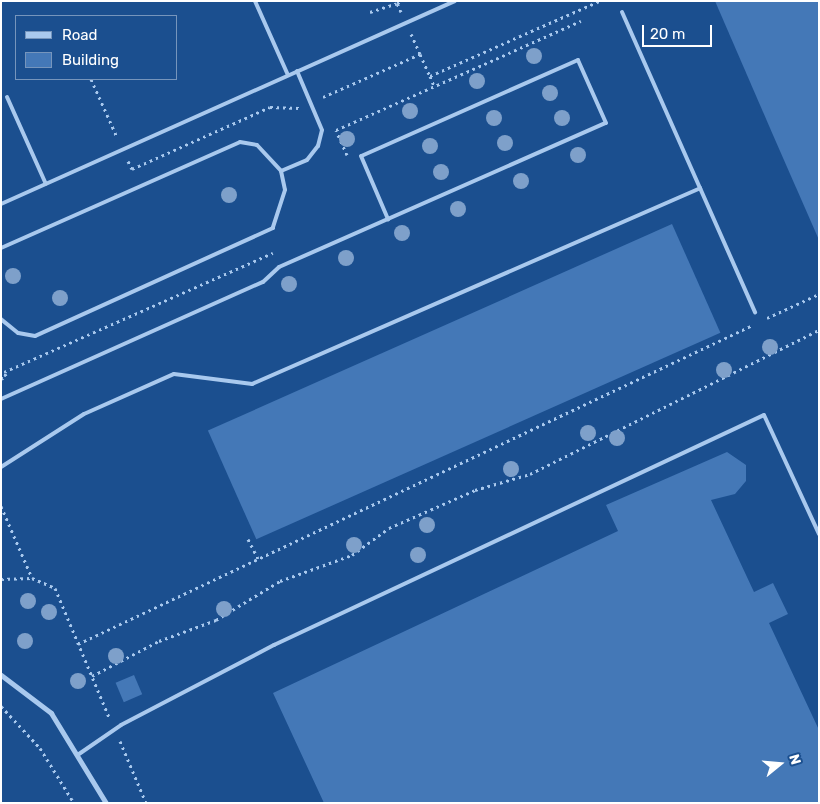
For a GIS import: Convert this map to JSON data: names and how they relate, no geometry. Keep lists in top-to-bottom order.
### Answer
{
  "legend": ["Road", "Building"],
  "scale_bar": "20 m",
  "north": "right"
}
